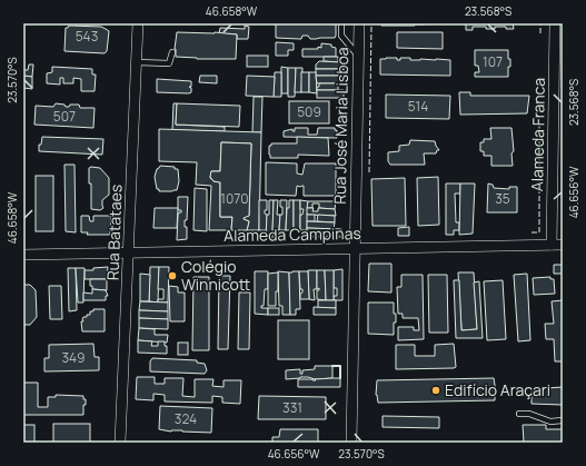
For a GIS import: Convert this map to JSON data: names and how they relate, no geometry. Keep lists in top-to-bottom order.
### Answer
{
  "streets": {
    "street": [
      "Rua José Maria Lisboa",
      "Alameda Franca",
      "Rua Batataes",
      "Alameda Campinas"
    ]
  },
  "crossings": [
    ["Rua José Maria Lisboa", "Alameda Campinas"],
    ["Alameda Franca", "Alameda Campinas"],
    ["Rua Batataes", "Alameda Campinas"]
  ],
  "places": ["Colégio Winnicott", "Edifício Araçari"],
  "house_numbers": [
    "543",
    "107",
    "514",
    "509",
    "507",
    "1070",
    "35",
    "349",
    "331",
    "324"
  ],
  "coordinates": [
    "46.658°W",
    "23.568°S",
    "23.570°S",
    "46.656°W"
  ]
}
